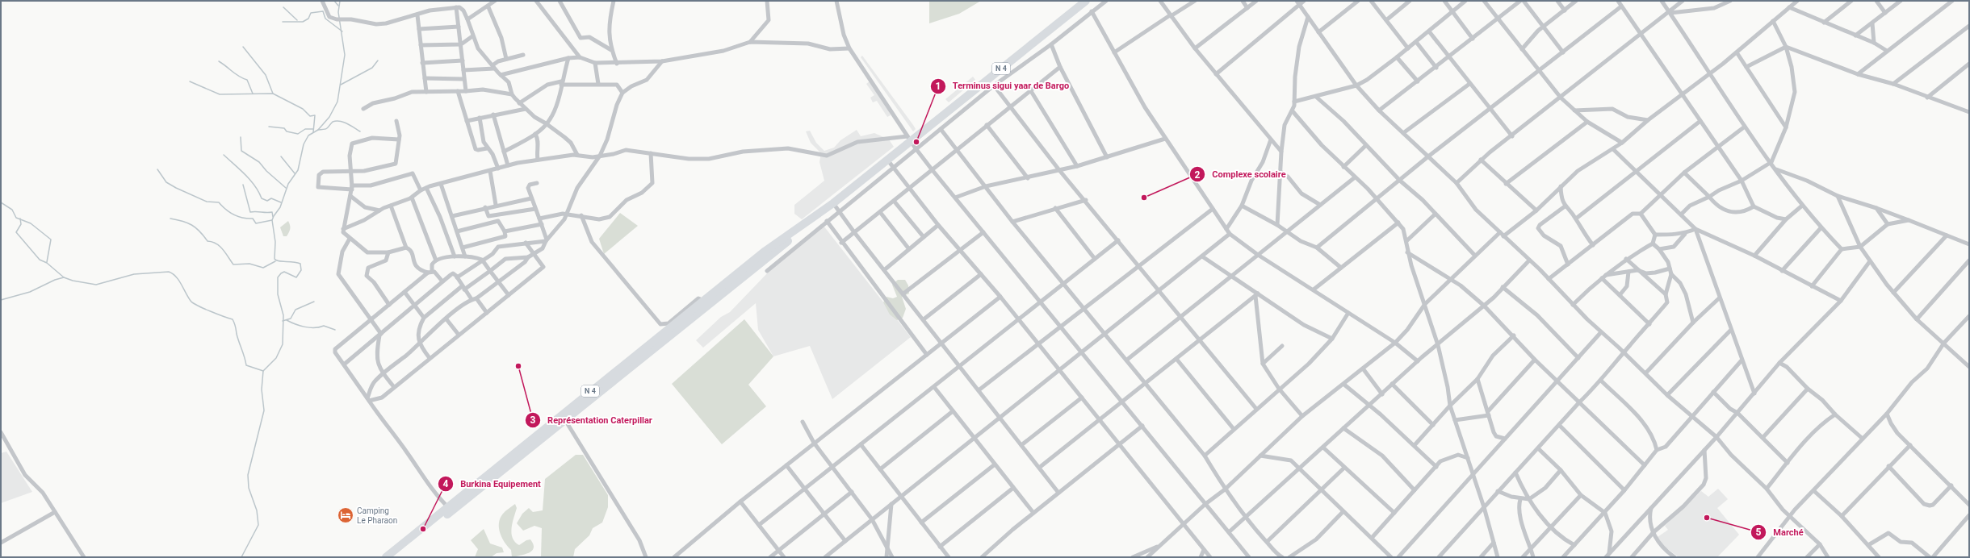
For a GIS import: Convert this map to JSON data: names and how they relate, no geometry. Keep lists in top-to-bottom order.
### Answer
{
  "streets": {
    "highway": ["N 4"]
  },
  "places": {
    "other": [
      "Terminus sigui yaar de Bargo",
      "Complexe scolaire",
      "Représentation Caterpillar",
      "Marché",
      "Burkina Equipement"
    ],
    "hotel": ["Camping Le Pharaon"]
  }
}
